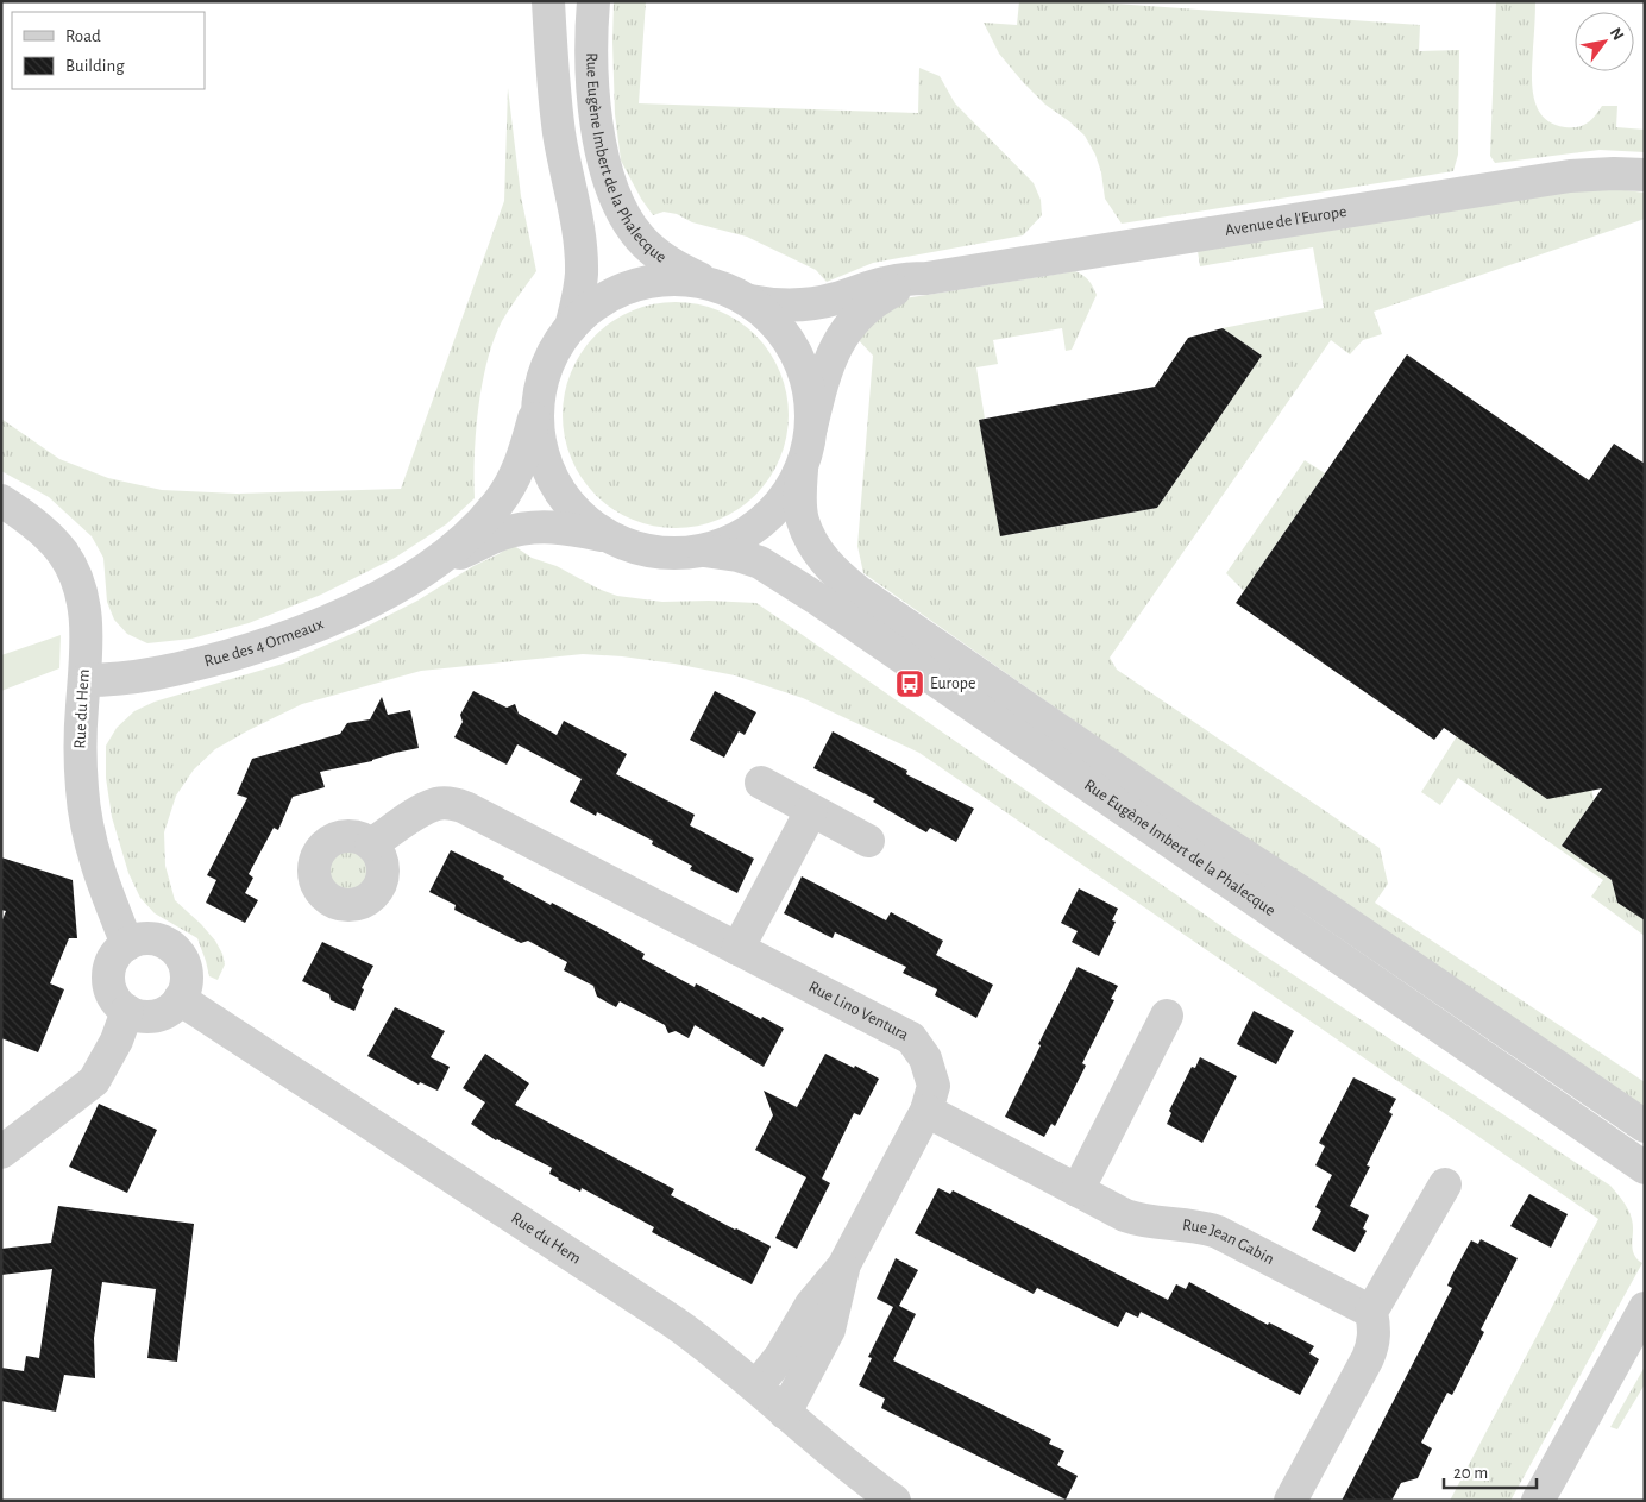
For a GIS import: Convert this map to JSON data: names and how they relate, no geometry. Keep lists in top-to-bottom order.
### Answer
{
  "streets": {
    "street": [
      "Rue Eugène Imbert de la Phalecque",
      "Avenue de l'Europe",
      "Rue des 4 Ormeaux",
      "Rue du Hem",
      "Rue Lino Ventura",
      "Rue Jean Gabin"
    ]
  },
  "crossings": [
    ["Rue Eugène Imbert de la Phalecque", "Avenue de l'Europe"],
    ["Rue des 4 Ormeaux", "Rue du Hem"],
    ["Rue du Hem", "Rue Lino Ventura"],
    ["Rue Lino Ventura", "Rue Jean Gabin"]
  ],
  "places": {
    "bus stop": ["Europe"]
  },
  "legend": ["Road", "Building"],
  "scale_bar": "20 m",
  "north": "top right"
}
